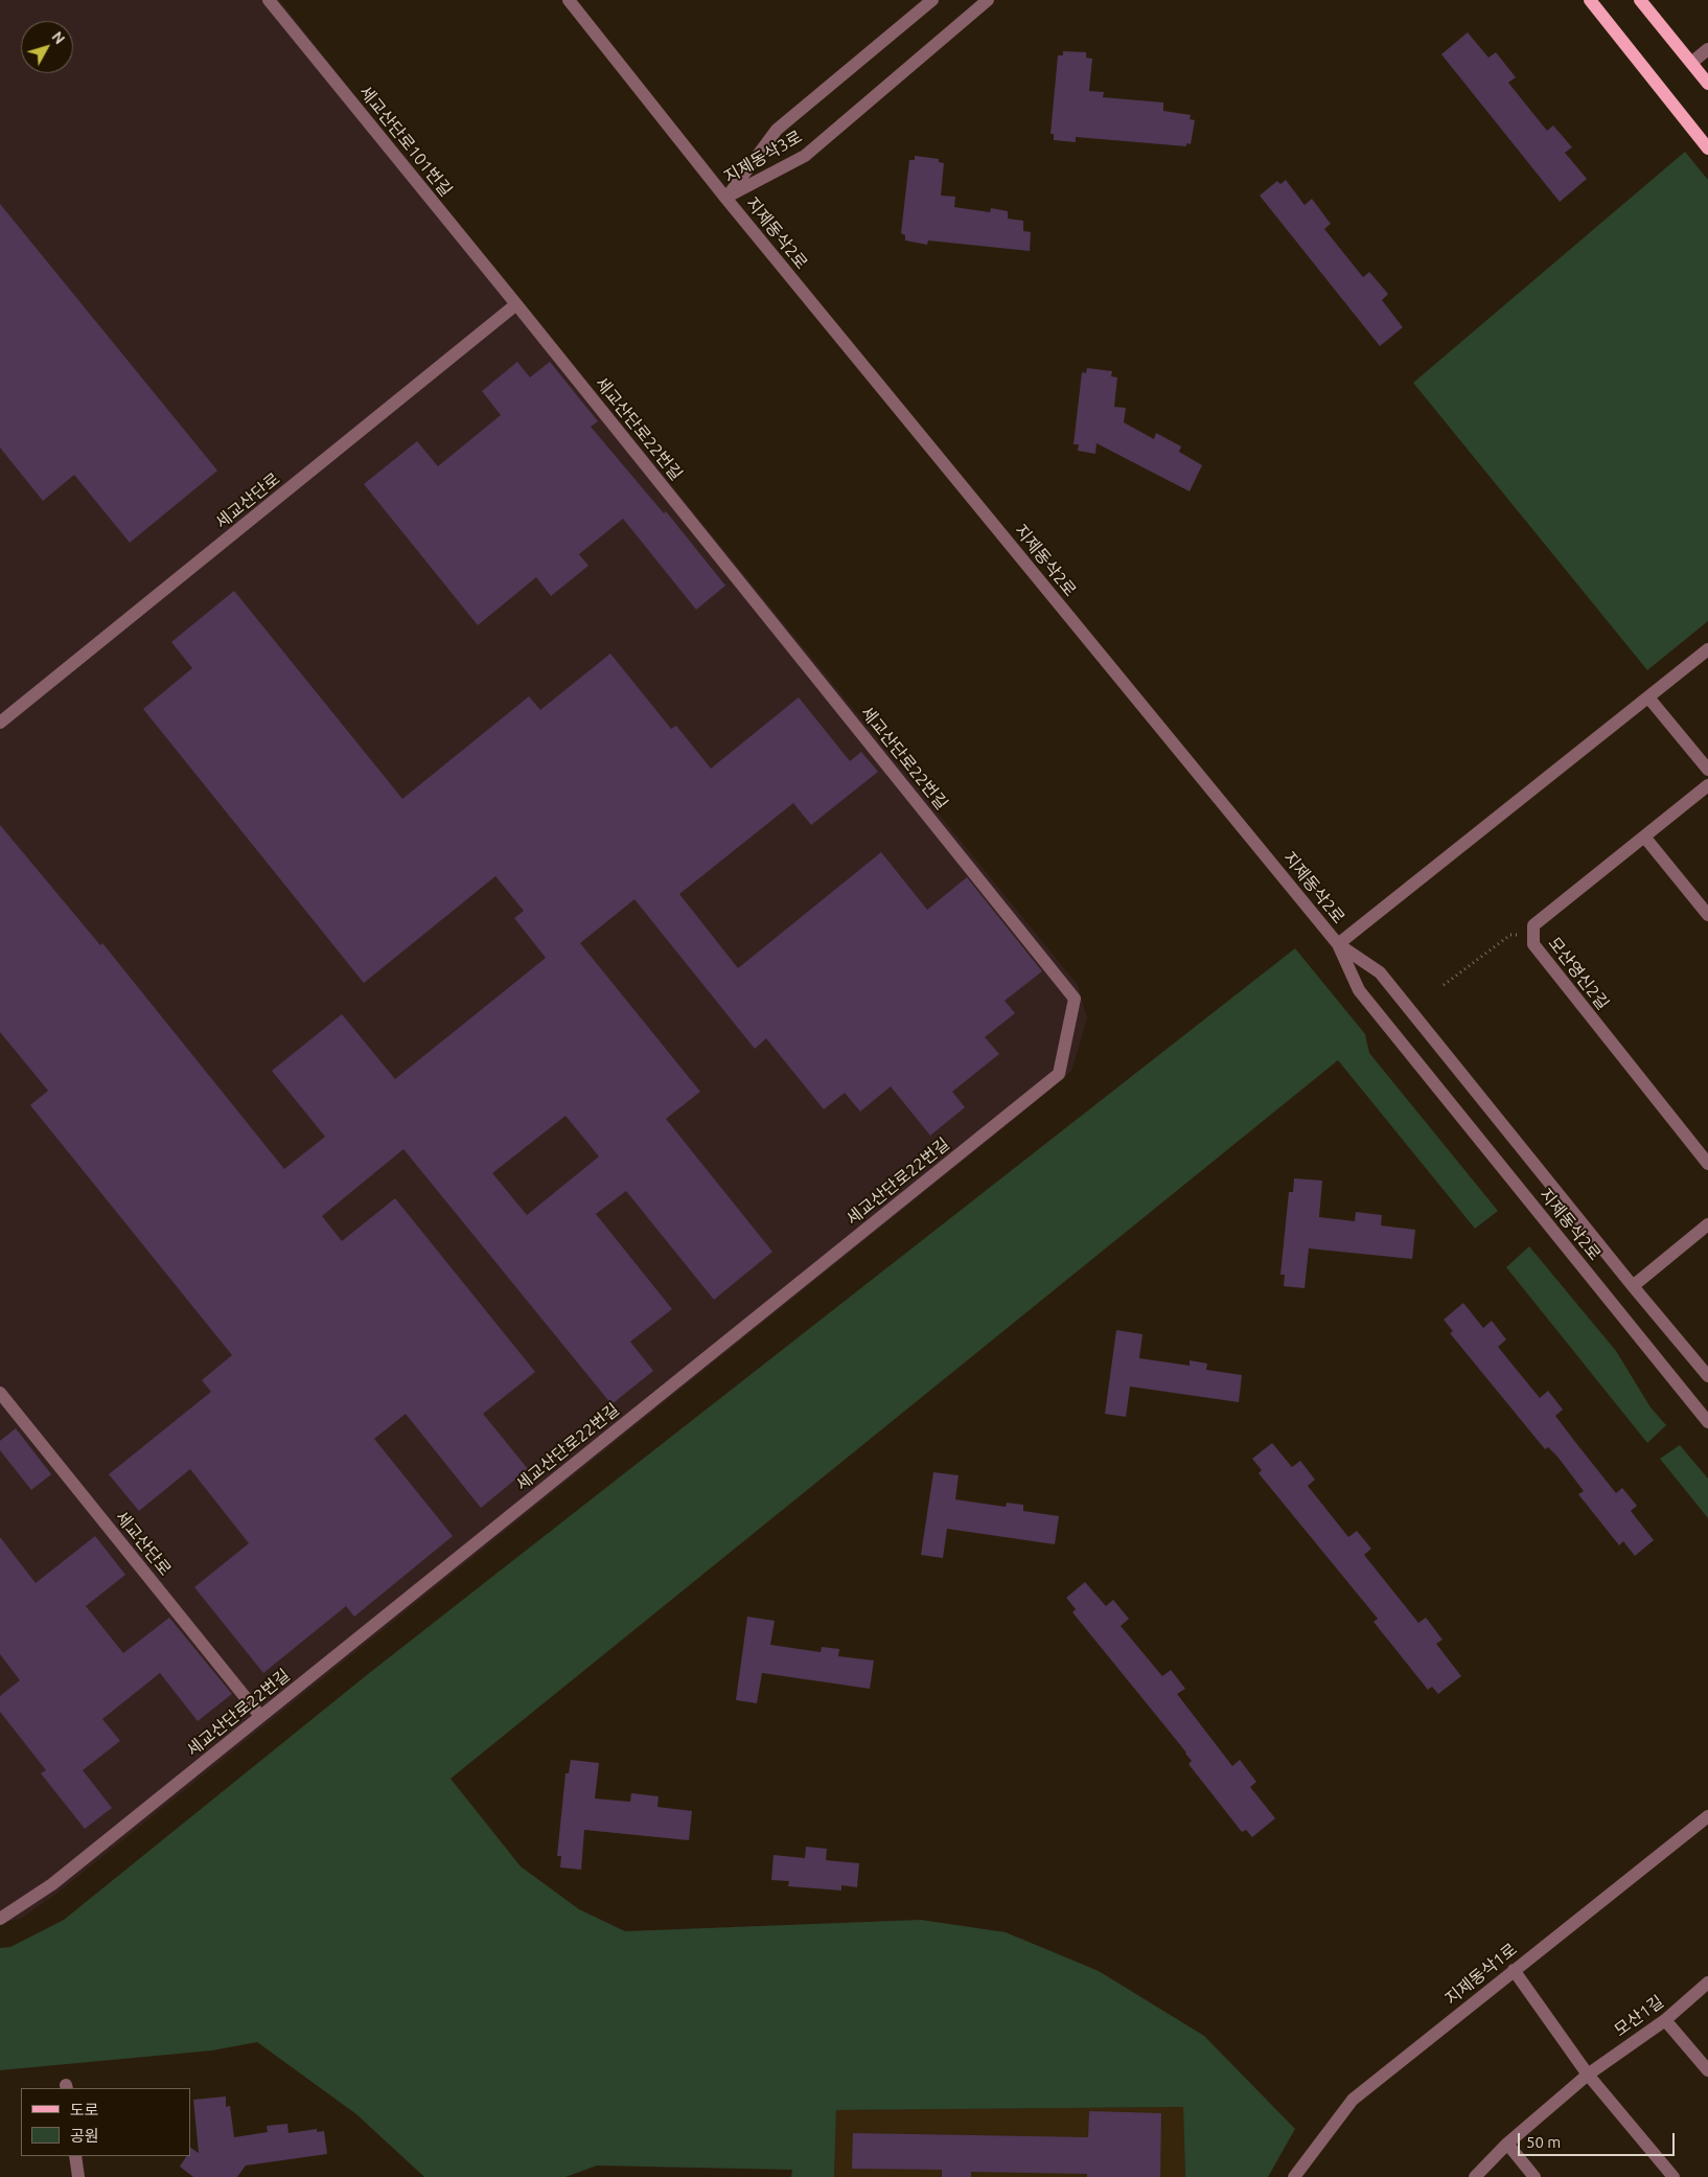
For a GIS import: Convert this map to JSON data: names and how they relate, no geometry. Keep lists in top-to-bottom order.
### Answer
{
  "streets": {
    "street": [
      "세교산단로101번길",
      "지제동삭3로",
      "지제동삭2로",
      "세교산단로22번길",
      "세교산단로",
      "모산영신2길",
      "지제동삭1로",
      "모산1길"
    ]
  },
  "crossings": [
    ["세교산단로101번길", "세교산단로22번길"],
    ["세교산단로101번길", "세교산단로"],
    ["지제동삭3로", "지제동삭2로"],
    ["세교산단로22번길", "세교산단로"]
  ],
  "legend": ["도로", "공원"],
  "scale_bar": "50 m",
  "north": "top right"
}
